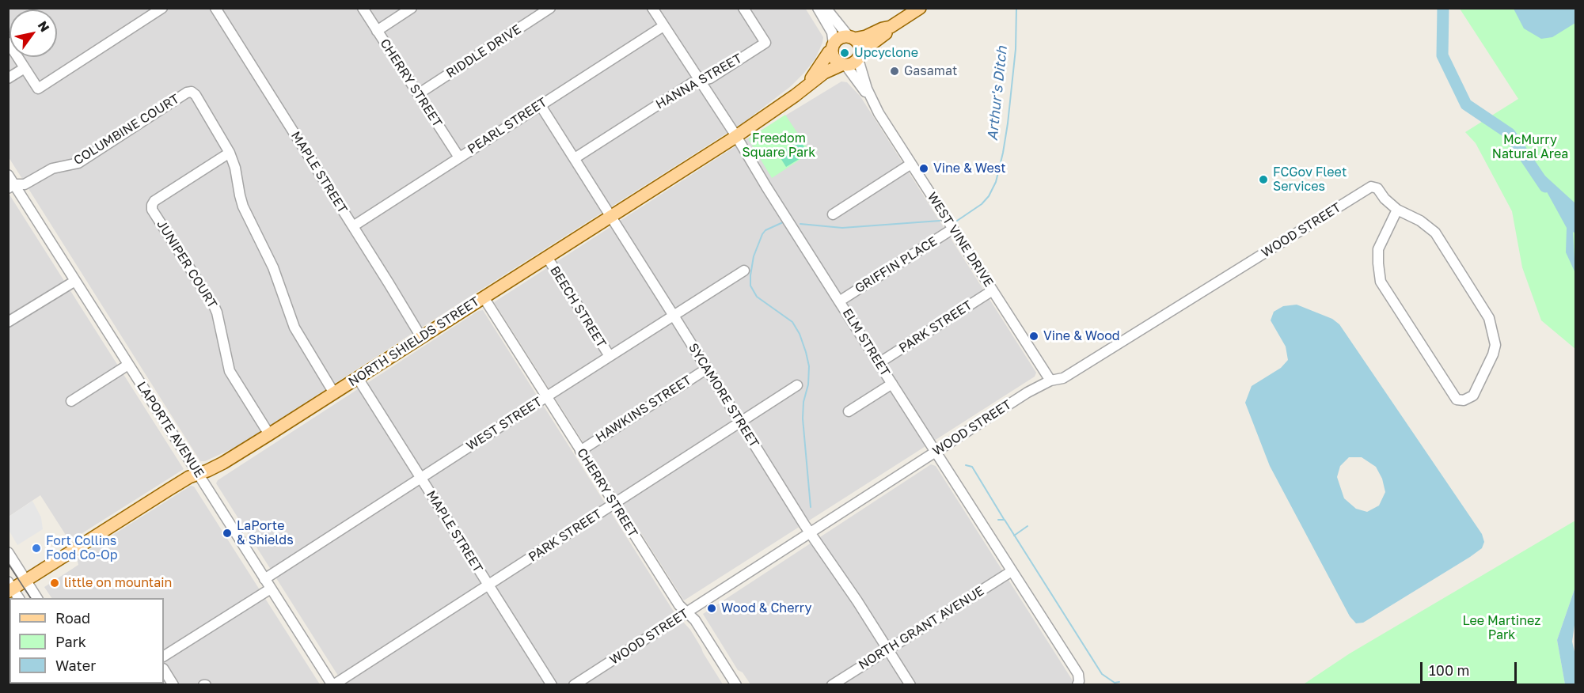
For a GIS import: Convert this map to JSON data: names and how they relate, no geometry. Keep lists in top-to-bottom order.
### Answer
{
  "streets": {
    "main road": ["NORTH SHIELDS STREET"],
    "street": [
      "RIDDLE DRIVE",
      "HANNA STREET",
      "CHERRY STREET",
      "PEARL STREET",
      "COLUMBINE COURT",
      "MAPLE STREET",
      "WOOD STREET",
      "WEST VINE DRIVE",
      "JUNIPER COURT",
      "GRIFFIN PLACE",
      "BEECH STREET",
      "PARK STREET",
      "ELM STREET",
      "SYCAMORE STREET",
      "HAWKINS STREET",
      "WEST STREET",
      "LAPORTE AVENUE",
      "NORTH GRANT AVENUE"
    ]
  },
  "crossings": [
    ["RIDDLE DRIVE", "CHERRY STREET"],
    ["HANNA STREET", "ELM STREET"],
    ["HANNA STREET", "SYCAMORE STREET"],
    ["CHERRY STREET", "PEARL STREET"],
    ["CHERRY STREET", "WOOD STREET"],
    ["CHERRY STREET", "PARK STREET"],
    ["CHERRY STREET", "NORTH SHIELDS STREET"],
    ["CHERRY STREET", "HAWKINS STREET"],
    ["CHERRY STREET", "WEST STREET"],
    ["PEARL STREET", "MAPLE STREET"],
    ["PEARL STREET", "ELM STREET"],
    ["PEARL STREET", "SYCAMORE STREET"],
    ["COLUMBINE COURT", "JUNIPER COURT"],
    ["COLUMBINE COURT", "NORTH SHIELDS STREET"],
    ["COLUMBINE COURT", "LAPORTE AVENUE"],
    ["MAPLE STREET", "PARK STREET"],
    ["MAPLE STREET", "NORTH SHIELDS STREET"],
    ["MAPLE STREET", "WEST STREET"],
    ["WOOD STREET", "WEST VINE DRIVE"],
    ["WOOD STREET", "ELM STREET"],
    ["WOOD STREET", "SYCAMORE STREET"],
    ["WEST VINE DRIVE", "GRIFFIN PLACE"],
    ["WEST VINE DRIVE", "PARK STREET"],
    ["WEST VINE DRIVE", "NORTH SHIELDS STREET"],
    ["JUNIPER COURT", "NORTH SHIELDS STREET"],
    ["GRIFFIN PLACE", "ELM STREET"],
    ["BEECH STREET", "NORTH SHIELDS STREET"],
    ["BEECH STREET", "WEST STREET"],
    ["PARK STREET", "ELM STREET"],
    ["PARK STREET", "SYCAMORE STREET"],
    ["PARK STREET", "LAPORTE AVENUE"],
    ["NORTH SHIELDS STREET", "ELM STREET"],
    ["NORTH SHIELDS STREET", "SYCAMORE STREET"],
    ["NORTH SHIELDS STREET", "LAPORTE AVENUE"],
    ["ELM STREET", "NORTH GRANT AVENUE"],
    ["SYCAMORE STREET", "HAWKINS STREET"],
    ["SYCAMORE STREET", "WEST STREET"],
    ["SYCAMORE STREET", "NORTH GRANT AVENUE"],
    ["WEST STREET", "LAPORTE AVENUE"]
  ],
  "water": ["Arthur's Ditch"],
  "parks": ["Freedom Square Park", "McMurry Natural Area", "Lee Martinez Park"],
  "places": [
    "Upcyclone",
    "Gasamat",
    "Vine & West",
    "FCGov Fleet Services",
    "Vine & Wood",
    "LaPorte & Shields",
    "Fort Collins Food Co-Op",
    "little on mountain",
    "Wood & Cherry"
  ],
  "legend": ["Road", "Park", "Water"],
  "scale_bar": "100 m",
  "north": "top right"
}
